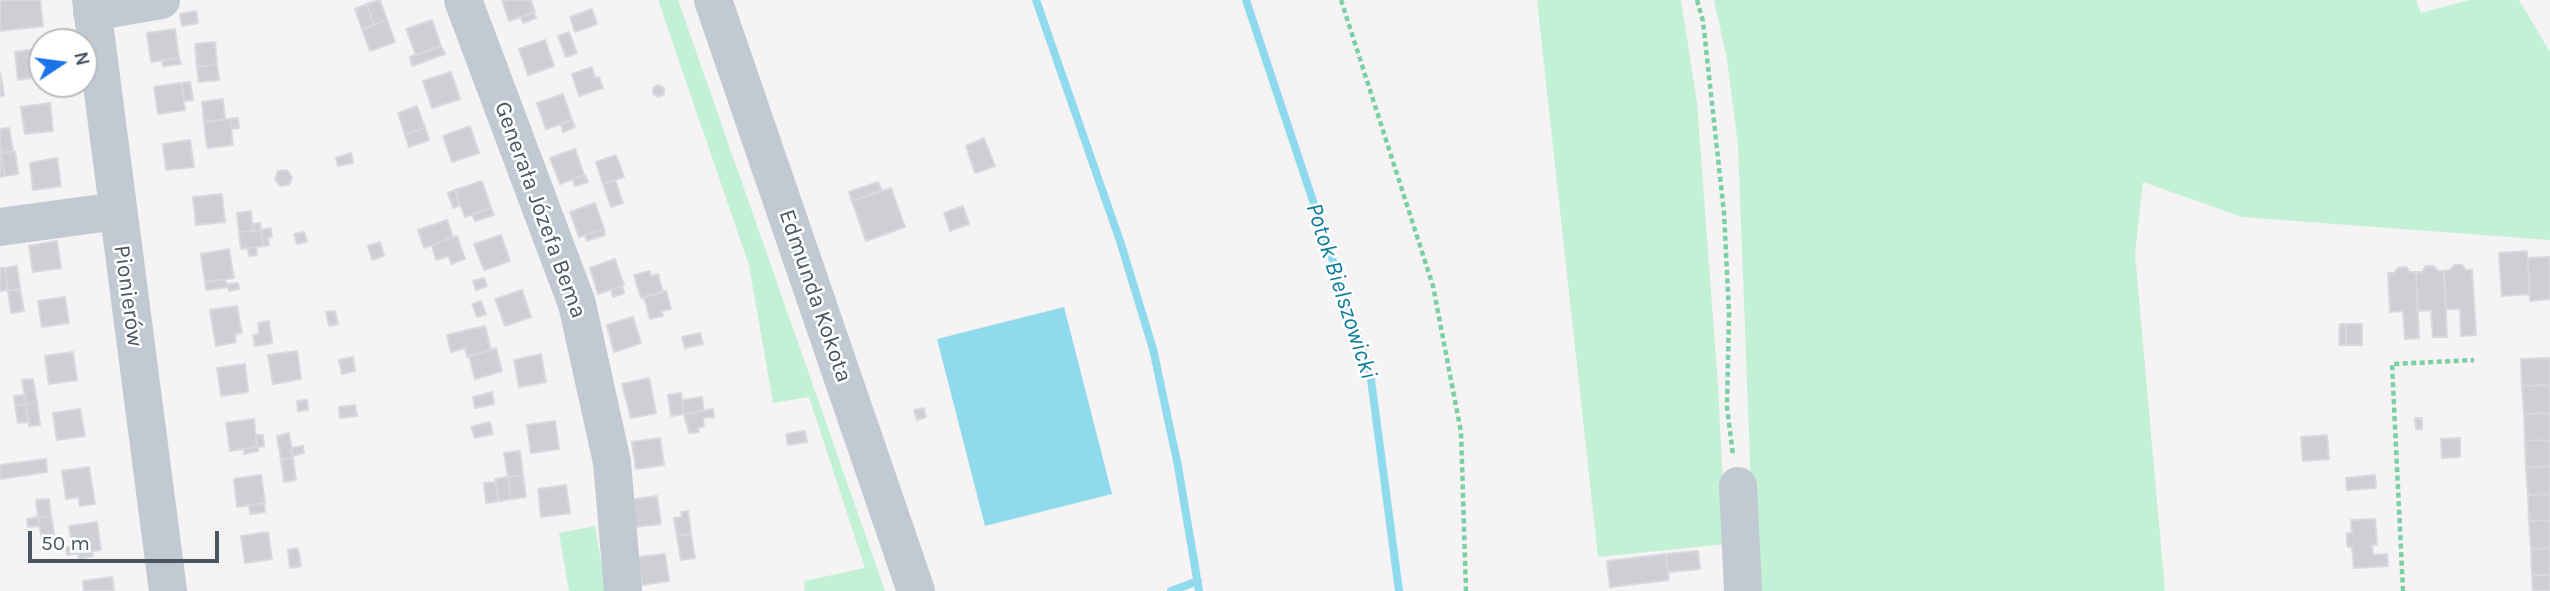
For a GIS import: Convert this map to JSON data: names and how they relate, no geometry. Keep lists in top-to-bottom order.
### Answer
{
  "streets": {
    "street": ["Generała Józefa Bema", "Pionierów", "Edmunda Kokota"]
  },
  "water": ["Potok Bielszowicki"],
  "scale_bar": "50 m",
  "north": "right"
}
